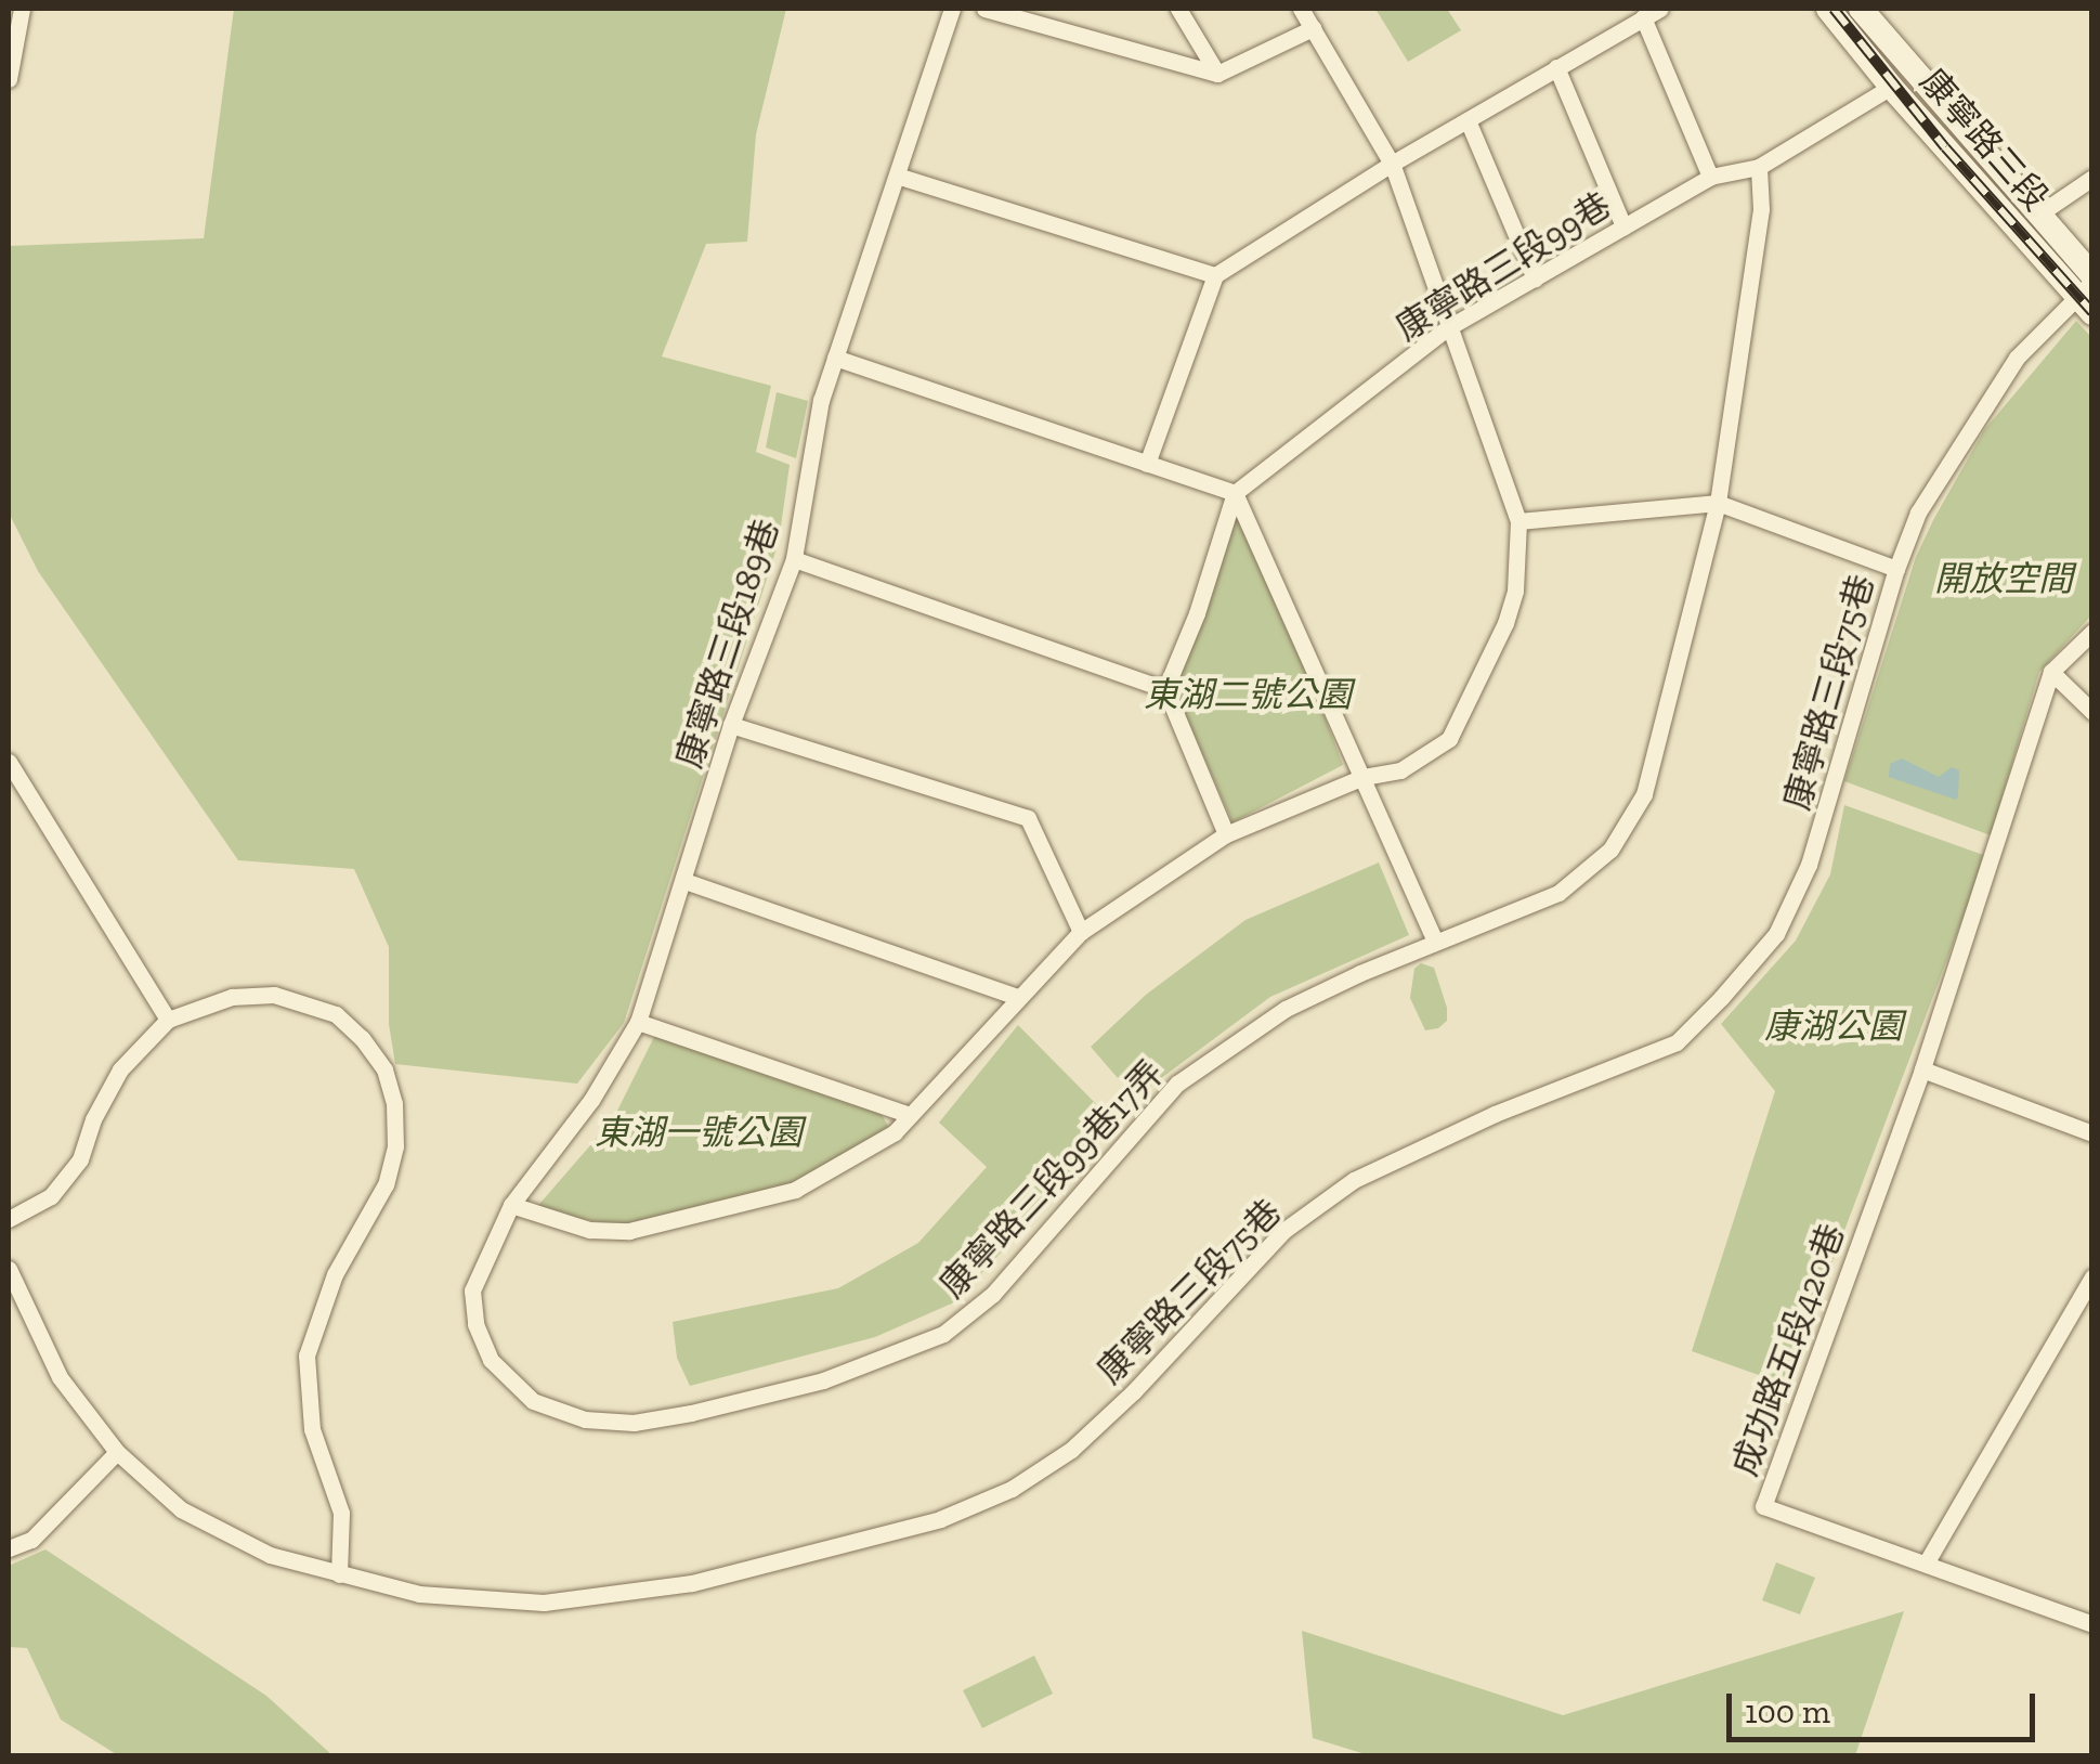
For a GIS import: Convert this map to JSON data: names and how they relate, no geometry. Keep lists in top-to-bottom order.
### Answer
{
  "streets": {
    "main road": ["康寧路三段"],
    "street": [
      "康寧路三段99巷",
      "康寧路三段189巷",
      "康寧路三段75巷",
      "康寧路三段99巷17弄",
      "成功路五段420巷"
    ]
  },
  "crossings": [
    ["康寧路三段", "康寧路三段99巷"],
    ["康寧路三段", "康寧路三段75巷"],
    ["康寧路三段189巷", "康寧路三段99巷17弄"]
  ],
  "parks": [
    "開放空間",
    "東湖二號公園",
    "康湖公園",
    "東湖一號公園"
  ],
  "scale_bar": "100 m"
}
